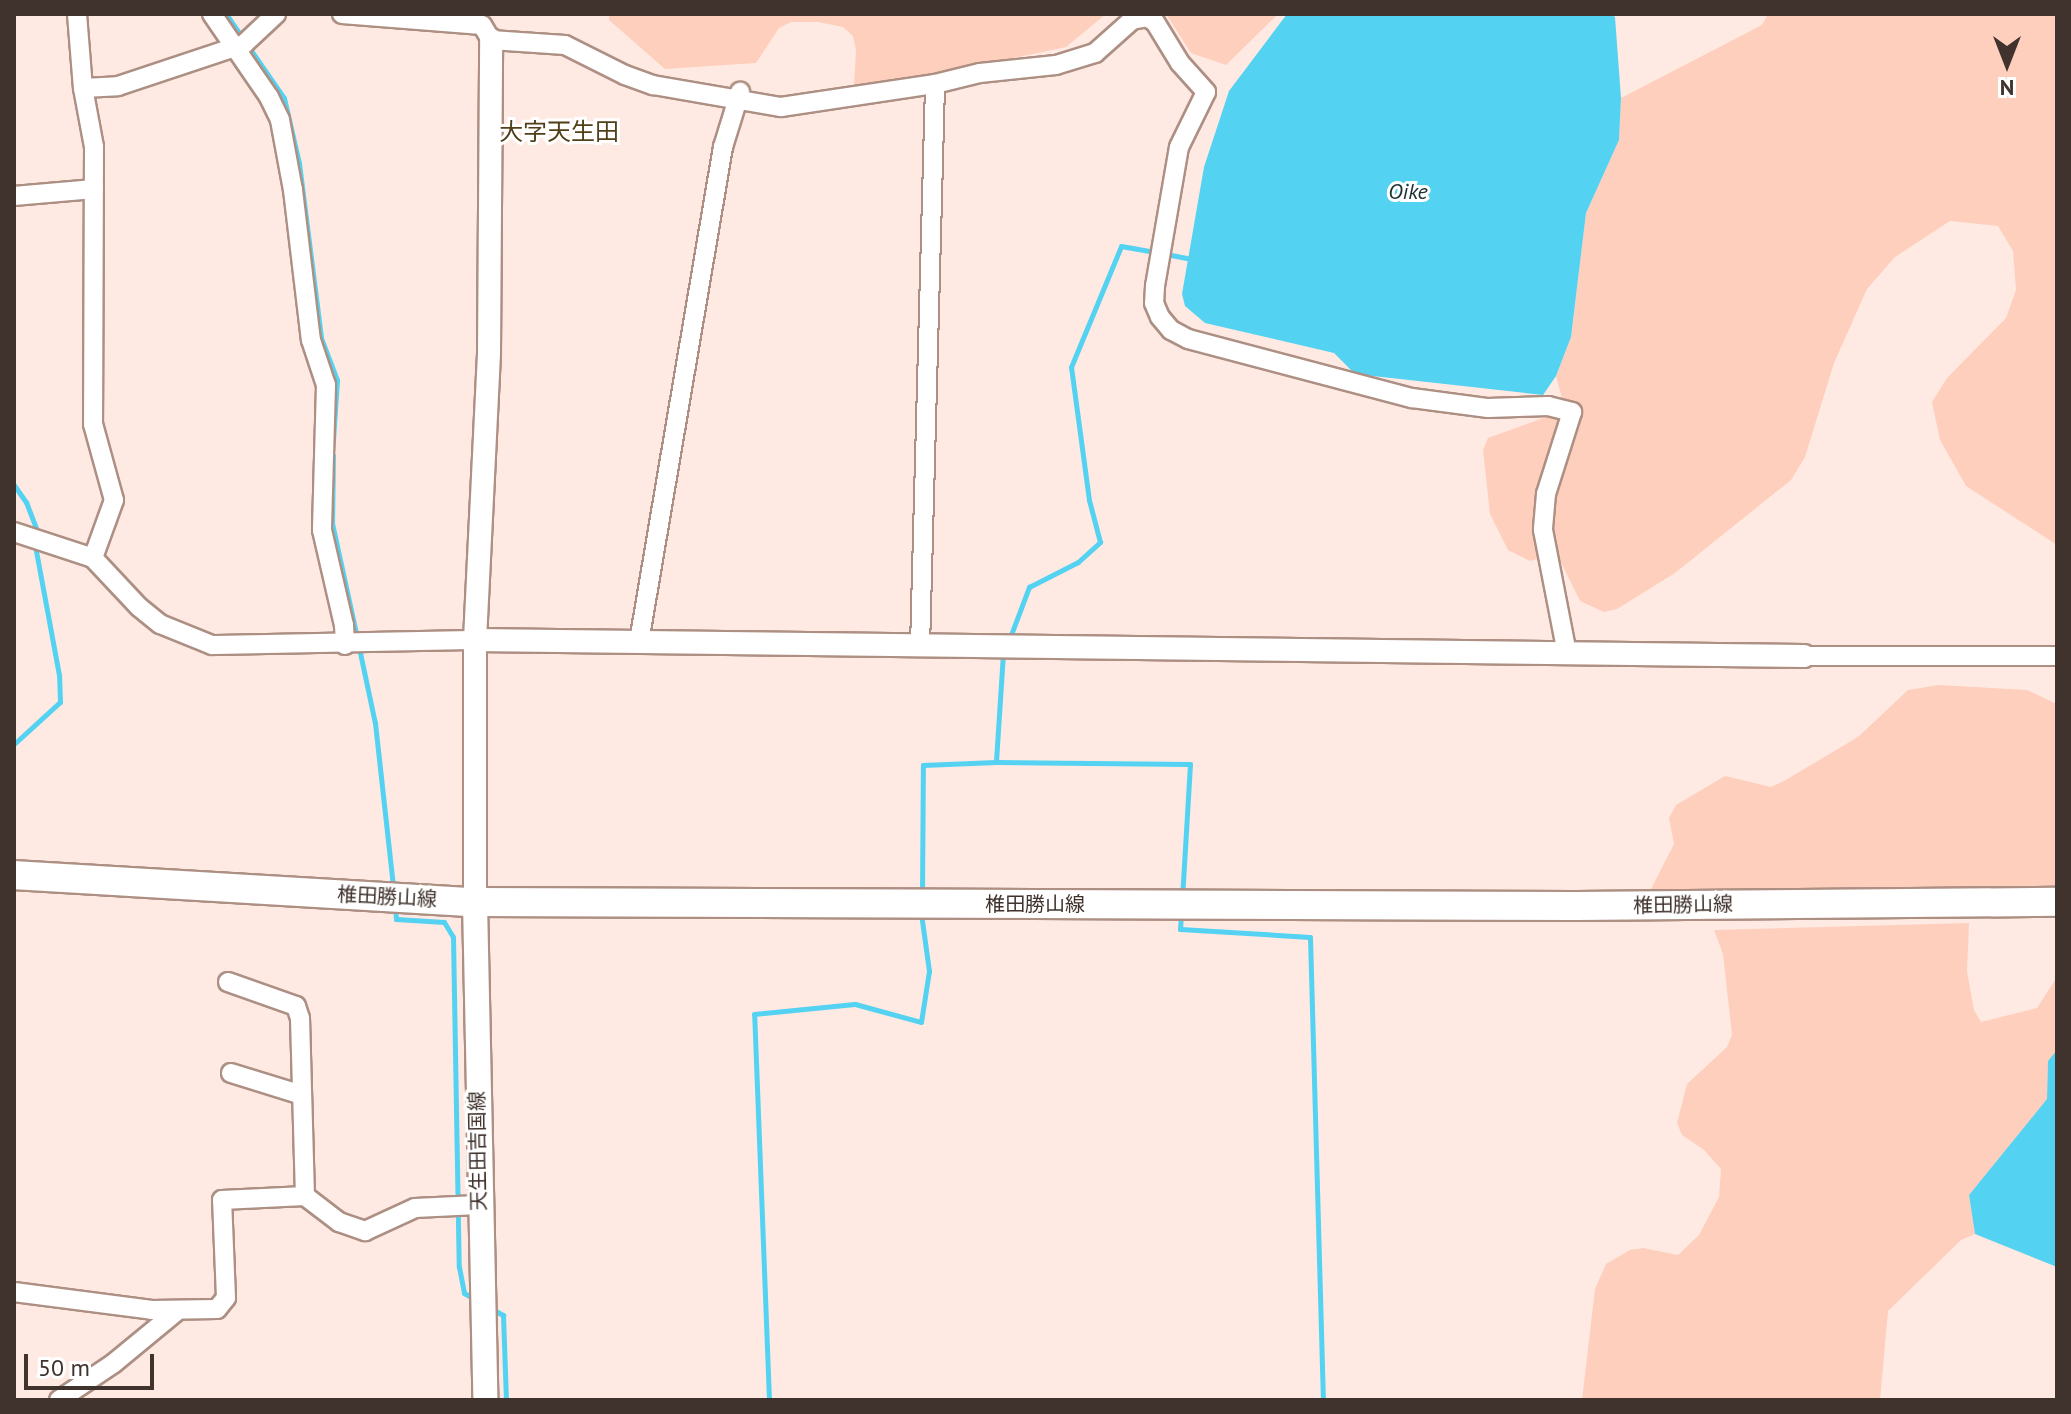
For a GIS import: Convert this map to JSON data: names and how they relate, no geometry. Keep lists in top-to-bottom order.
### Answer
{
  "streets": {
    "main road": ["椎田勝山線", "天生田吉国線"]
  },
  "crossings": [
    ["椎田勝山線", "天生田吉国線"]
  ],
  "districts": ["大字天生田"],
  "water": ["Oike"],
  "scale_bar": "50 m",
  "north": "bottom"
}
